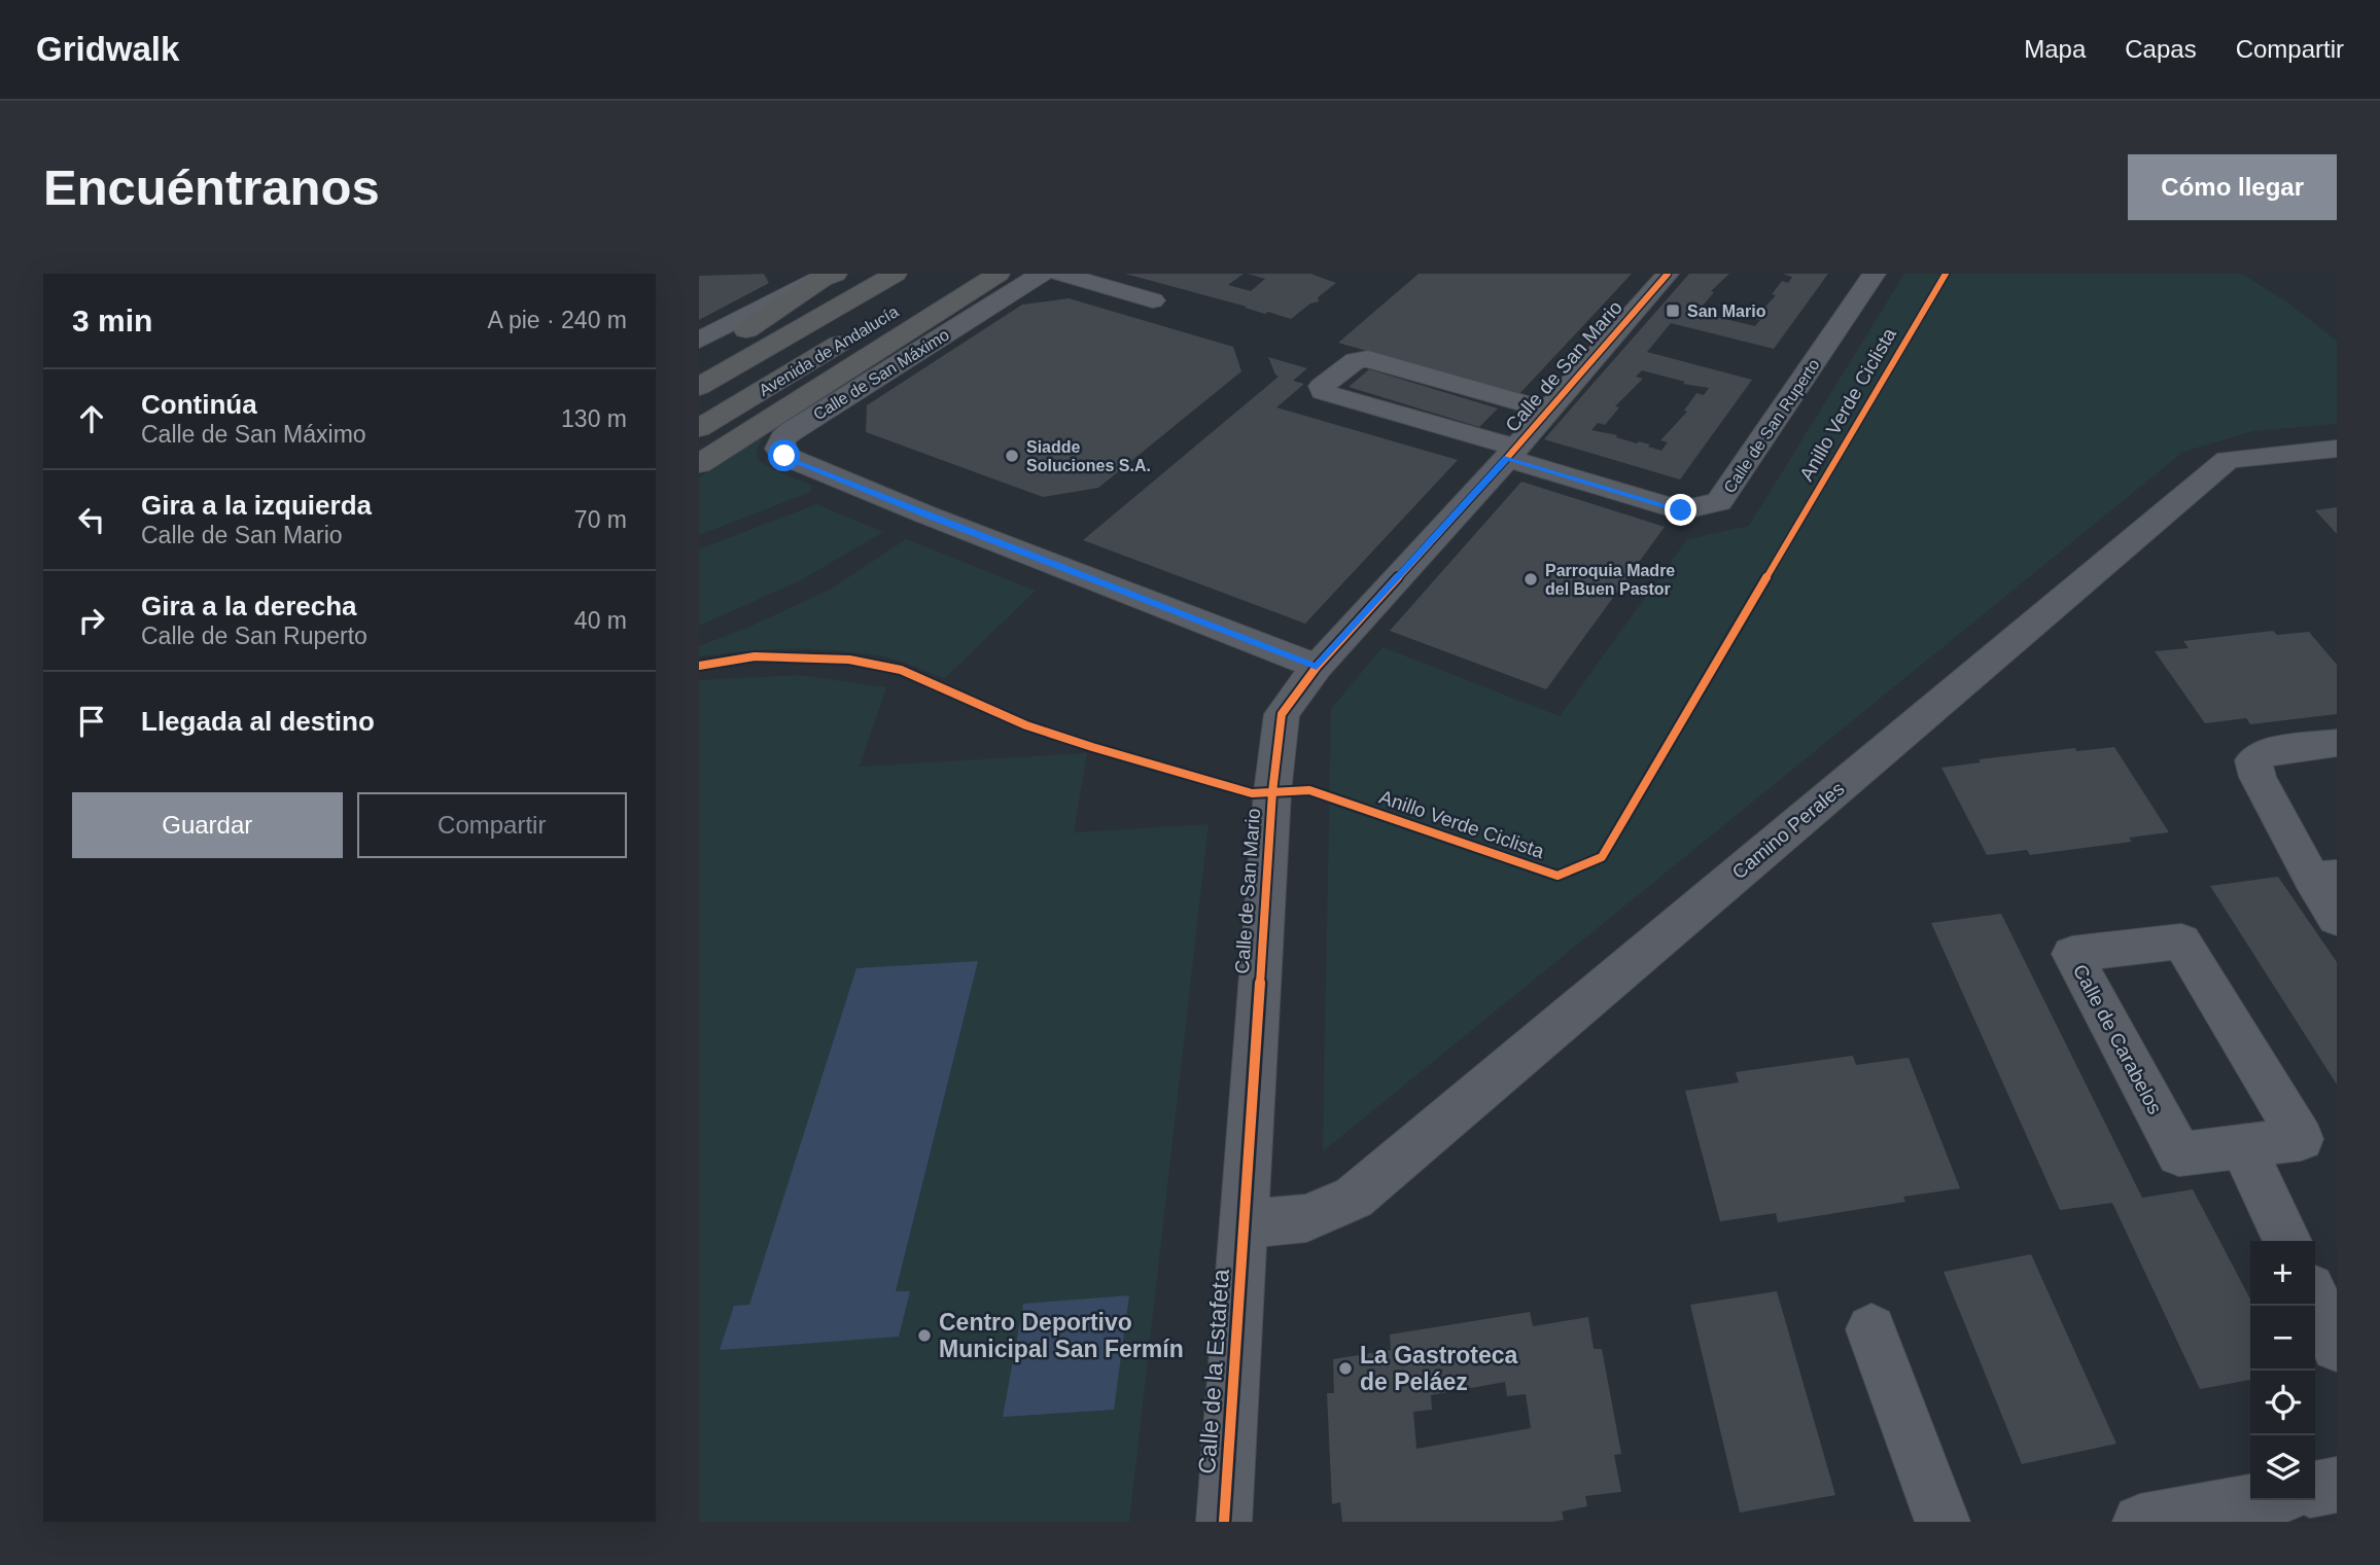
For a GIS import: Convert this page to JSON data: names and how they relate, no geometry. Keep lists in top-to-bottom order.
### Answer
{
  "streets": {
    "highway": ["Avenida de Andalucía"],
    "street": [
      "Calle de San Mario",
      "Calle de San Máximo",
      "Calle de San Ruperto",
      "Camino Perales",
      "Calle de Carabelos",
      "Calle de la Estafeta"
    ],
    "cycle path": ["Anillo Verde Ciclista"]
  },
  "crossings": [
    ["Calle de San Mario", "Calle de San Máximo"],
    ["Calle de San Mario", "Calle de San Ruperto"],
    ["Calle de San Mario", "Camino Perales"],
    ["Calle de San Mario", "Calle de la Estafeta"],
    ["Camino Perales", "Calle de la Estafeta"]
  ],
  "places": {
    "transit": ["San Mario"],
    "other": [
      "Siadde Soluciones S.A.",
      "Parroquia Madre del Buen Pastor",
      "Centro Deportivo Municipal San Fermín",
      "La Gastroteca de Peláez"
    ]
  },
  "page": {
    "header": "Gridwalk",
    "nav": ["Mapa", "Capas", "Compartir"],
    "buttons": [
      "Cómo llegar",
      ["Guardar", "Compartir"]
    ],
    "title": "Encuéntranos",
    "heading": ["3 min", "A pie · 240 m"],
    "list": [
      ["Continúa", "Calle de San Máximo", "130 m"],
      ["Gira a la izquierda", "Calle de San Mario", "70 m"],
      ["Gira a la derecha", "Calle de San Ruperto", "40 m"],
      "Llegada al destino"
    ],
    "map_buttons": ["+", "−"]
  }
}
